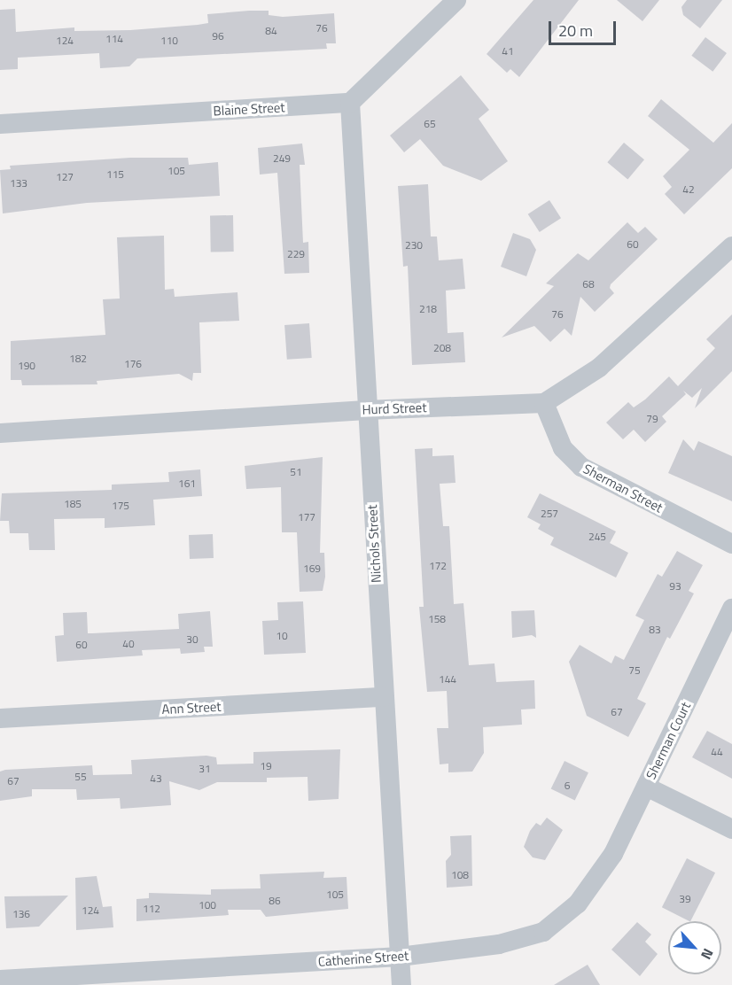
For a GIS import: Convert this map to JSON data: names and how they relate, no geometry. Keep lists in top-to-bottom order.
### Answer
{
  "streets": {
    "street": [
      "Blaine Street",
      "Hurd Street",
      "Sherman Street",
      "Nichols Street",
      "Ann Street",
      "Sherman Court",
      "Catherine Street"
    ]
  },
  "crossings": [
    ["Blaine Street", "Nichols Street"],
    ["Hurd Street", "Sherman Street"],
    ["Hurd Street", "Nichols Street"],
    ["Nichols Street", "Ann Street"],
    ["Nichols Street", "Catherine Street"],
    ["Sherman Court", "Catherine Street"]
  ],
  "house_numbers": [
    "76",
    "84",
    "96",
    "114",
    "124",
    "110",
    "41",
    "65",
    "249",
    "105",
    "115",
    "127",
    "133",
    "42",
    "60",
    "230",
    "229",
    "68",
    "218",
    "76",
    "208",
    "182",
    "176",
    "190",
    "79",
    "51",
    "161",
    "185",
    "175",
    "257",
    "177",
    "245",
    "172",
    "169",
    "93",
    "158",
    "83",
    "10",
    "30",
    "40",
    "60",
    "75",
    "144",
    "67",
    "44",
    "19",
    "31",
    "55",
    "43",
    "67",
    "6",
    "108",
    "105",
    "39",
    "86",
    "100",
    "112",
    "124",
    "136"
  ],
  "scale_bar": "20 m",
  "north": "bottom right"
}
